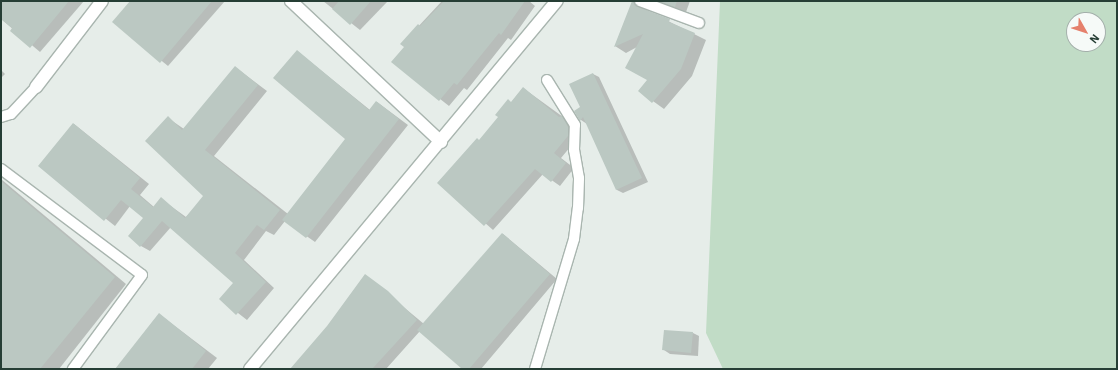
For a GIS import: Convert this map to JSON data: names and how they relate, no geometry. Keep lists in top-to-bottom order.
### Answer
{
  "north": "bottom right"
}
